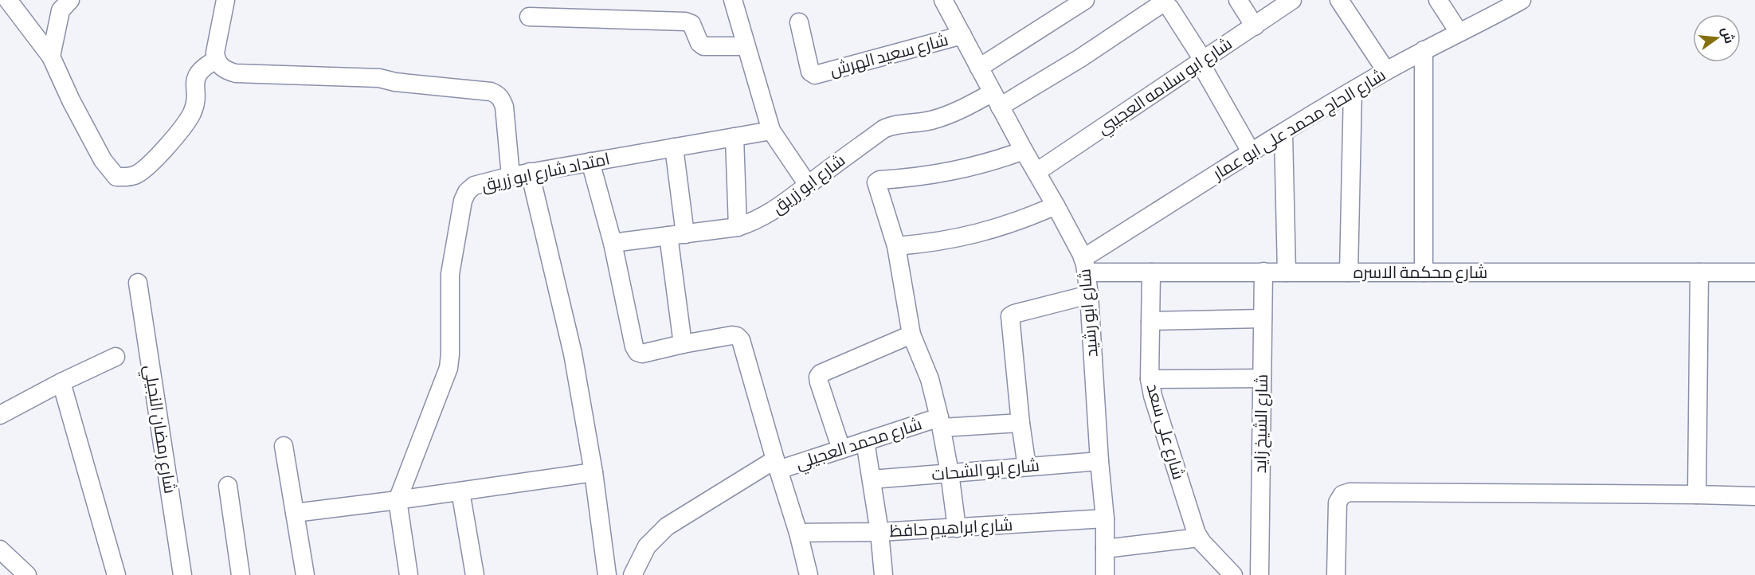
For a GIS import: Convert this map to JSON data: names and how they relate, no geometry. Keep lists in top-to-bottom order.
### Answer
{
  "streets": {
    "street": [
      "شارع سعيد الهرش",
      "شارع ابو سلامه العجيبي",
      "شارع الحاج محمد على ابو عمار",
      "امتداد شارع ابو زريق",
      "شارع ابو زريق",
      "شارع محكمة الاسره",
      "شارع ابو رشيد",
      "شارع الشيخ زايد",
      "شارع رمضان النجيلي",
      "شارع على سعد",
      "شارع محمد العجيلي",
      "شارع ابو الشحات",
      "شارع ابراهيم حافظ"
    ]
  },
  "crossings": [
    ["شارع سعيد الهرش", "شارع ابو رشيد"],
    ["شارع ابو سلامه العجيبي", "شارع ابو زريق"],
    ["شارع ابو سلامه العجيبي", "شارع ابو رشيد"],
    ["شارع الحاج محمد على ابو عمار", "شارع محكمة الاسره"],
    ["شارع الحاج محمد على ابو عمار", "شارع ابو رشيد"],
    ["شارع ابو زريق", "شارع ابو رشيد"],
    ["شارع محكمة الاسره", "شارع ابو رشيد"],
    ["شارع محكمة الاسره", "شارع الشيخ زايد"],
    ["شارع محكمة الاسره", "شارع على سعد"],
    ["شارع ابو رشيد", "شارع ابو الشحات"],
    ["شارع ابو رشيد", "شارع ابراهيم حافظ"]
  ],
  "north": "right"
}
